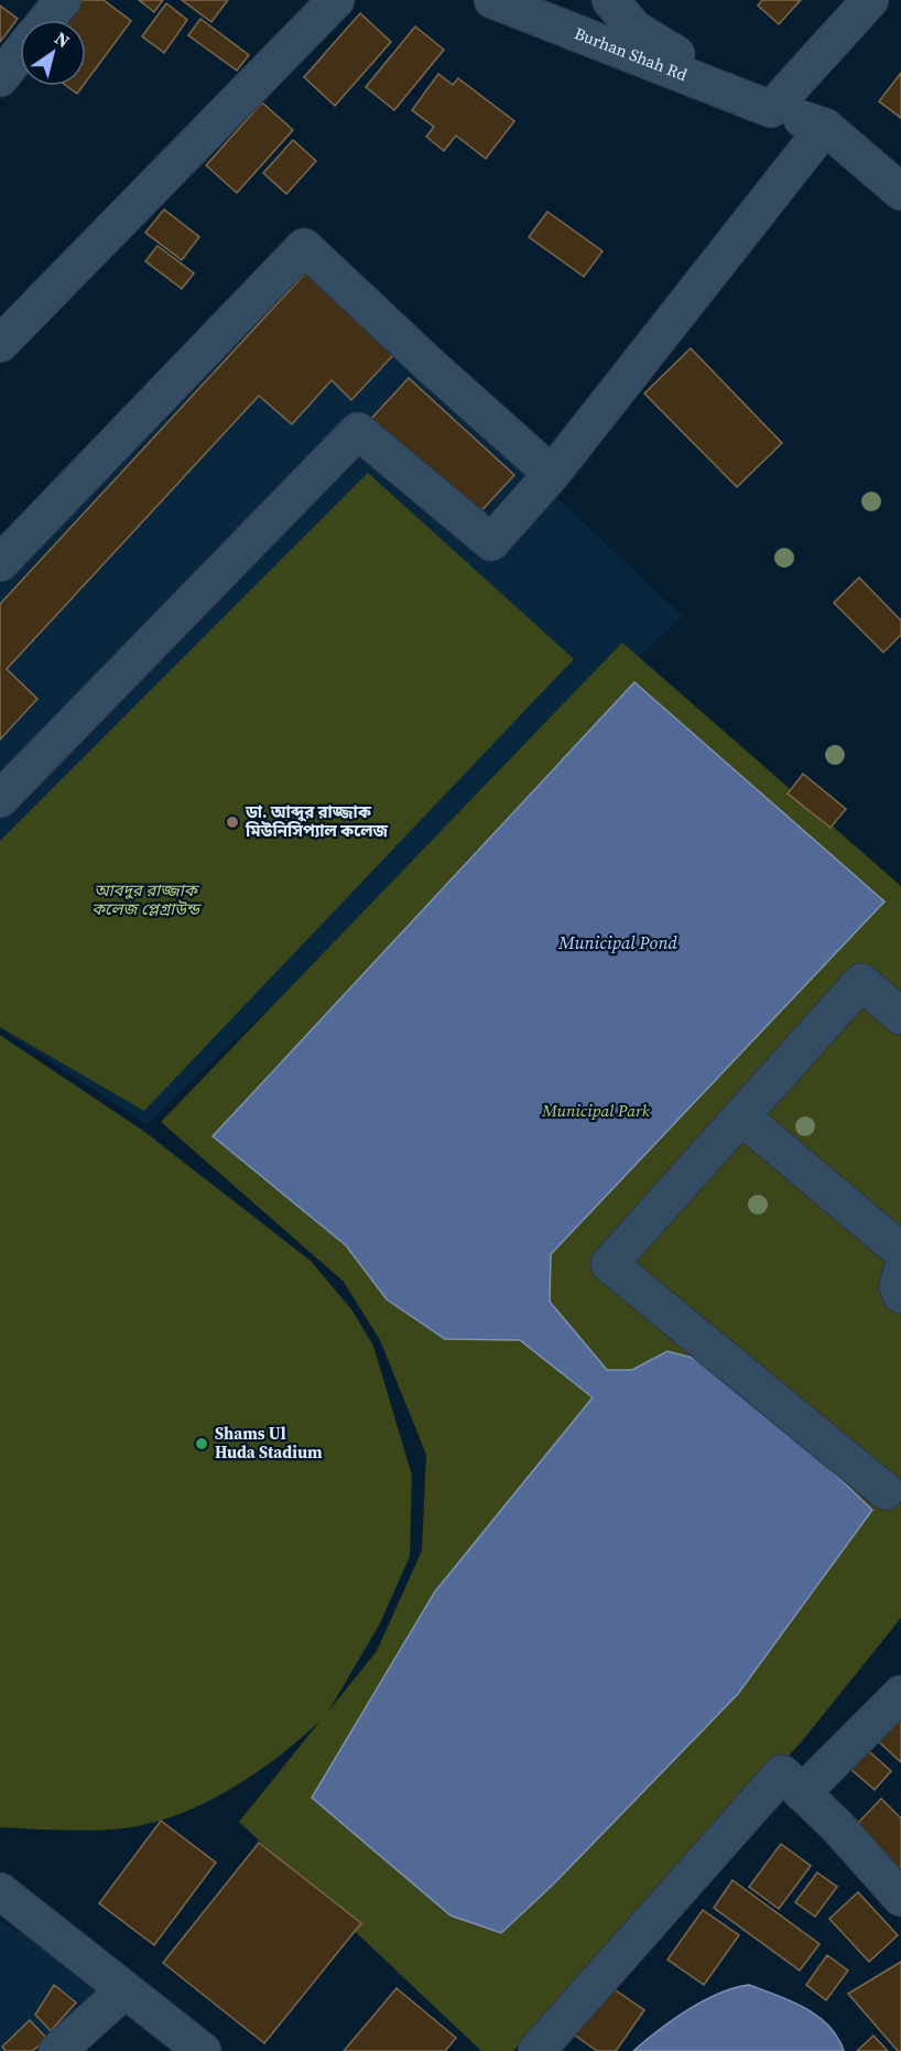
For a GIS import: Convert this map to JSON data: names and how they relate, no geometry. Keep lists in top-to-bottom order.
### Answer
{
  "streets": {
    "street": ["Burhan Shah Rd"]
  },
  "water": ["Municipal Pond"],
  "parks": ["আবদুর রাজ্জাক কলেজ প্লেগ্রাউন্ড", "Municipal Park"],
  "places": ["ডা. আব্দুর রাজ্জাক মিউনিসিপ্যাল কলেজ", "Shams Ul Huda Stadium"],
  "north": "top right"
}
